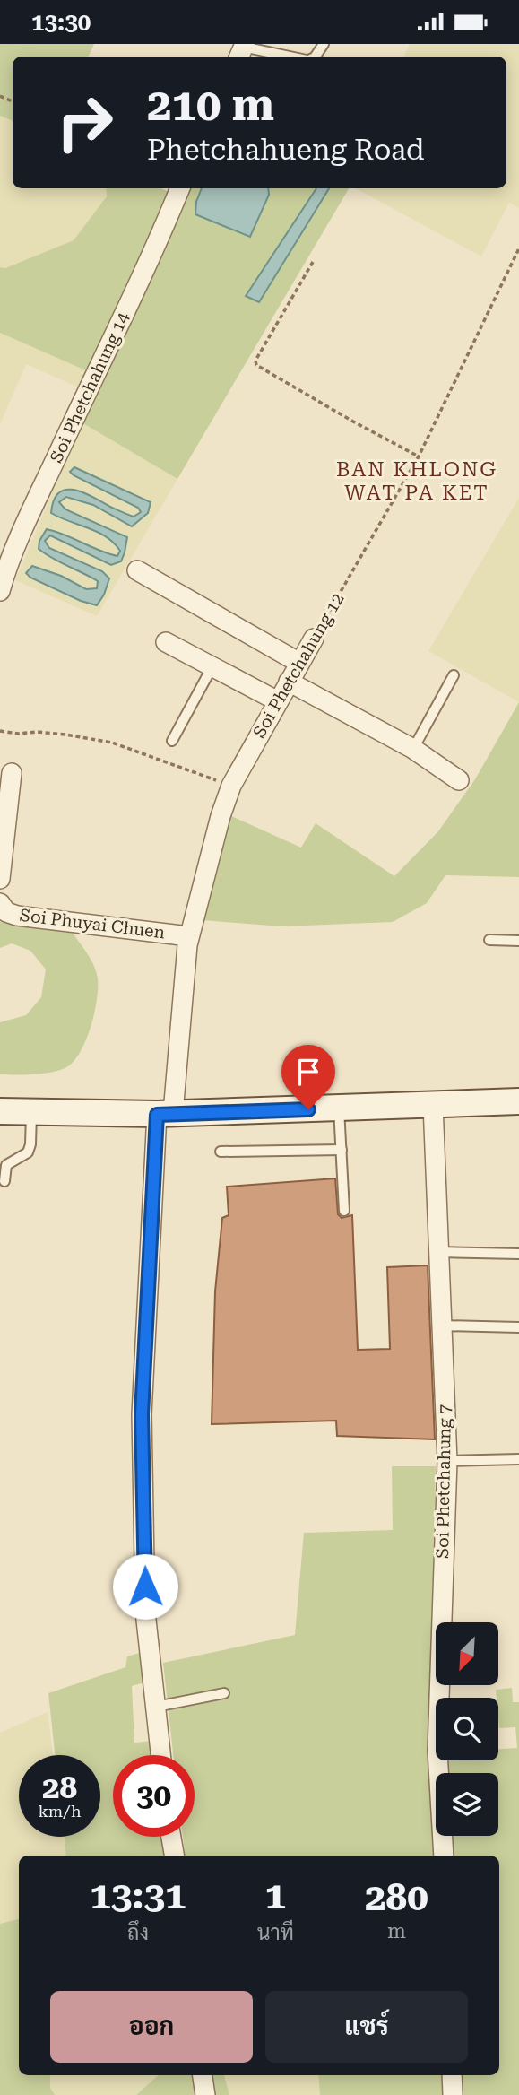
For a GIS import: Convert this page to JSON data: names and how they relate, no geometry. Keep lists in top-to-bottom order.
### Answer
{
  "streets": {
    "street": [
      "Soi Phetchahung 14",
      "Soi Phetchahung 12",
      "Soi Phuyai Chuen",
      "Soi Phetchahung 7"
    ]
  },
  "crossings": [
    ["Soi Phetchahung 12", "Soi Phuyai Chuen"]
  ],
  "districts": ["BAN KHLONG WAT PA KET"],
  "north": "bottom left",
  "page": {
    "status": "13:30",
    "turn": ["210 m", "Phetchahueng Road"],
    "speed": "28 km/h",
    "limit": "30",
    "eta": [
      "13:31",
      "ถึง",
      "1",
      "นาที",
      "280",
      "m"
    ],
    "buttons": ["ออก", "แชร์"]
  }
}
